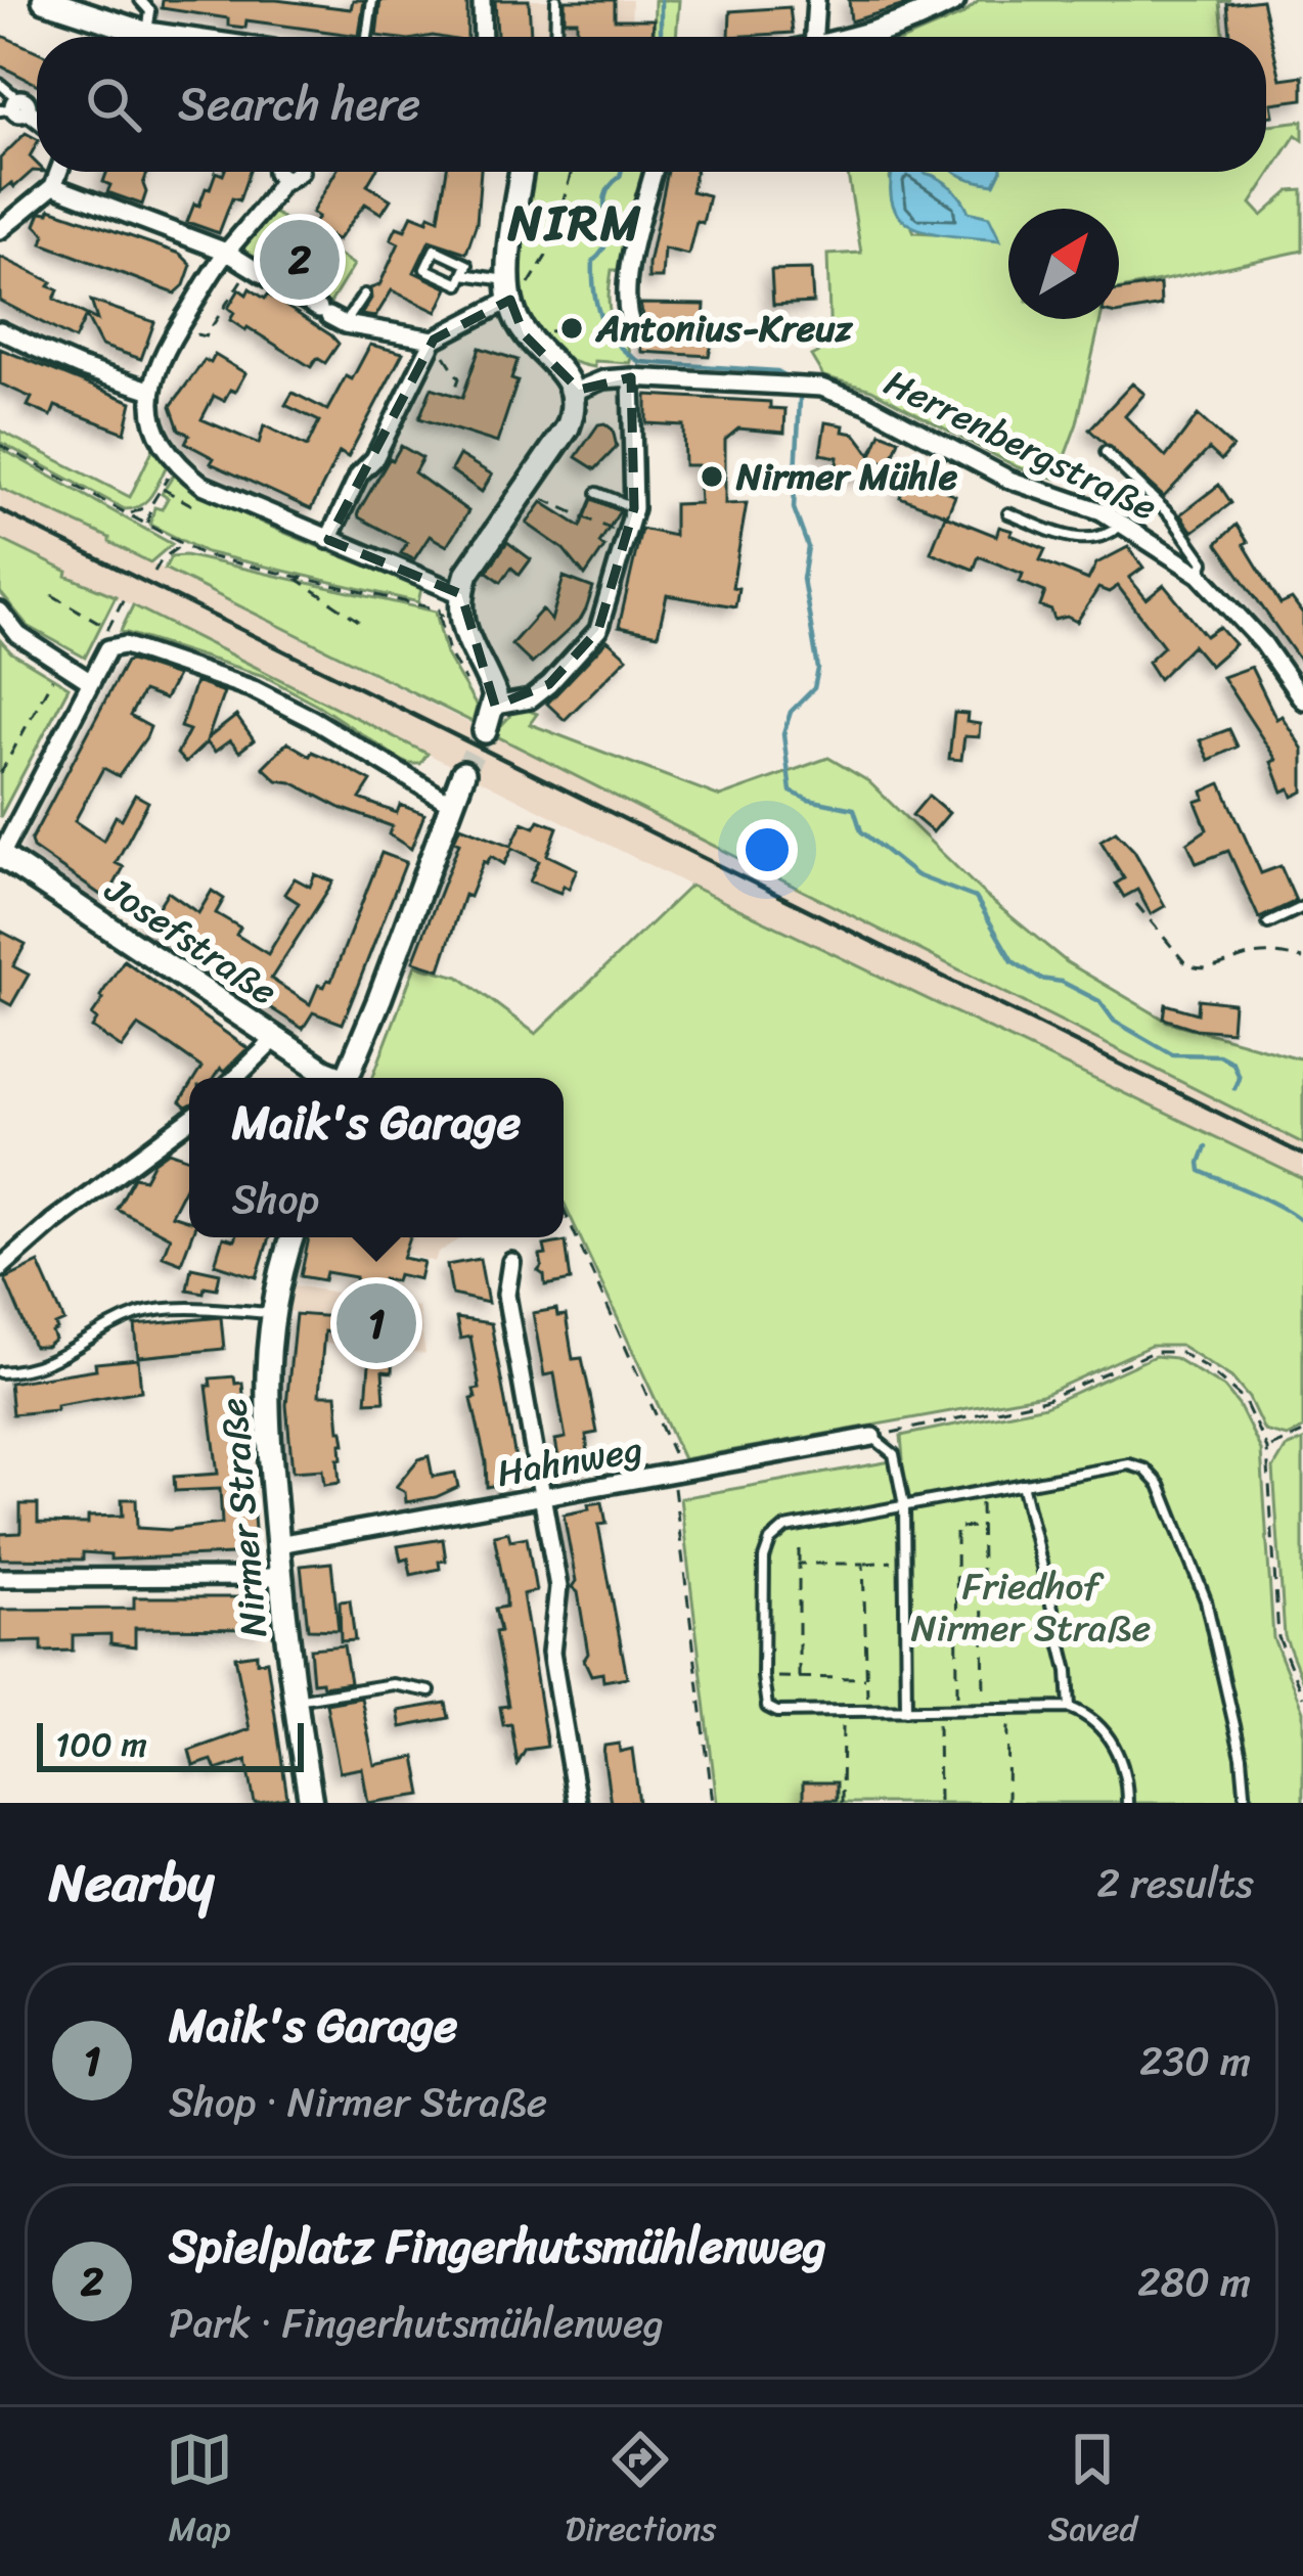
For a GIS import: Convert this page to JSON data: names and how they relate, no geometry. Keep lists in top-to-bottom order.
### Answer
{
  "streets": {
    "street": [
      "Herrenbergstraße",
      "Josefstraße",
      "Hahnweg",
      "Nirmer Straße"
    ]
  },
  "crossings": [
    ["Hahnweg", "Nirmer Straße"]
  ],
  "districts": ["NIRM"],
  "parks": ["Friedhof Nirmer Straße"],
  "places": ["Antonius-Kreuz", "Nirmer Mühle"],
  "scale_bar": "100 m",
  "north": "top right",
  "page": {
    "search": "Search here",
    "pins": ["2", "1"],
    "popup": ["Maik's Garage", "Shop"],
    "scale": "100 m",
    "heading": ["Nearby", "2 results"],
    "list": [
      {
        "mark": "1",
        "name": "Maik's Garage",
        "note": "Shop · Nirmer Straße",
        "value": "230 m"
      },
      {
        "mark": "2",
        "name": "Spielplatz Fingerhutsmühlenweg",
        "note": "Park · Fingerhutsmühlenweg",
        "value": "280 m"
      }
    ],
    "nav": ["Map", "Directions", "Saved"]
  }
}
